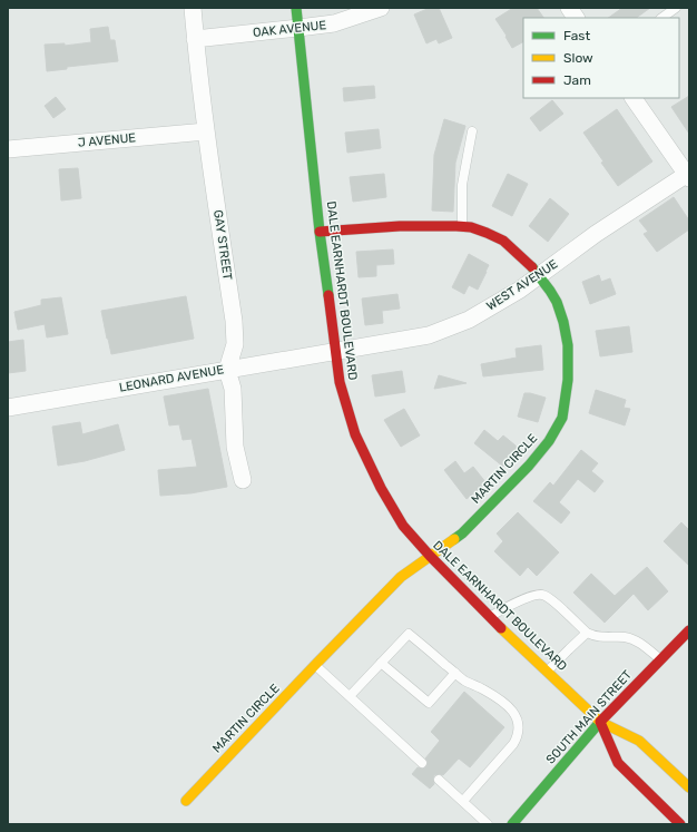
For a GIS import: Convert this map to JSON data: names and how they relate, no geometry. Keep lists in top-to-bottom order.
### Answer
{
  "streets": {
    "main road": ["DALE EARNHARDT BOULEVARD", "MARTIN CIRCLE", "SOUTH MAIN STREET"],
    "street": [
      "OAK AVENUE",
      "J AVENUE",
      "GAY STREET",
      "WEST AVENUE",
      "LEONARD AVENUE"
    ]
  },
  "crossings": [
    ["OAK AVENUE", "GAY STREET"],
    ["OAK AVENUE", "DALE EARNHARDT BOULEVARD"],
    ["J AVENUE", "GAY STREET"],
    ["GAY STREET", "LEONARD AVENUE"],
    ["WEST AVENUE", "DALE EARNHARDT BOULEVARD"],
    ["WEST AVENUE", "LEONARD AVENUE"],
    ["WEST AVENUE", "MARTIN CIRCLE"],
    ["DALE EARNHARDT BOULEVARD", "LEONARD AVENUE"],
    ["DALE EARNHARDT BOULEVARD", "MARTIN CIRCLE"],
    ["DALE EARNHARDT BOULEVARD", "SOUTH MAIN STREET"]
  ],
  "legend": ["Fast", "Slow", "Jam"]
}
